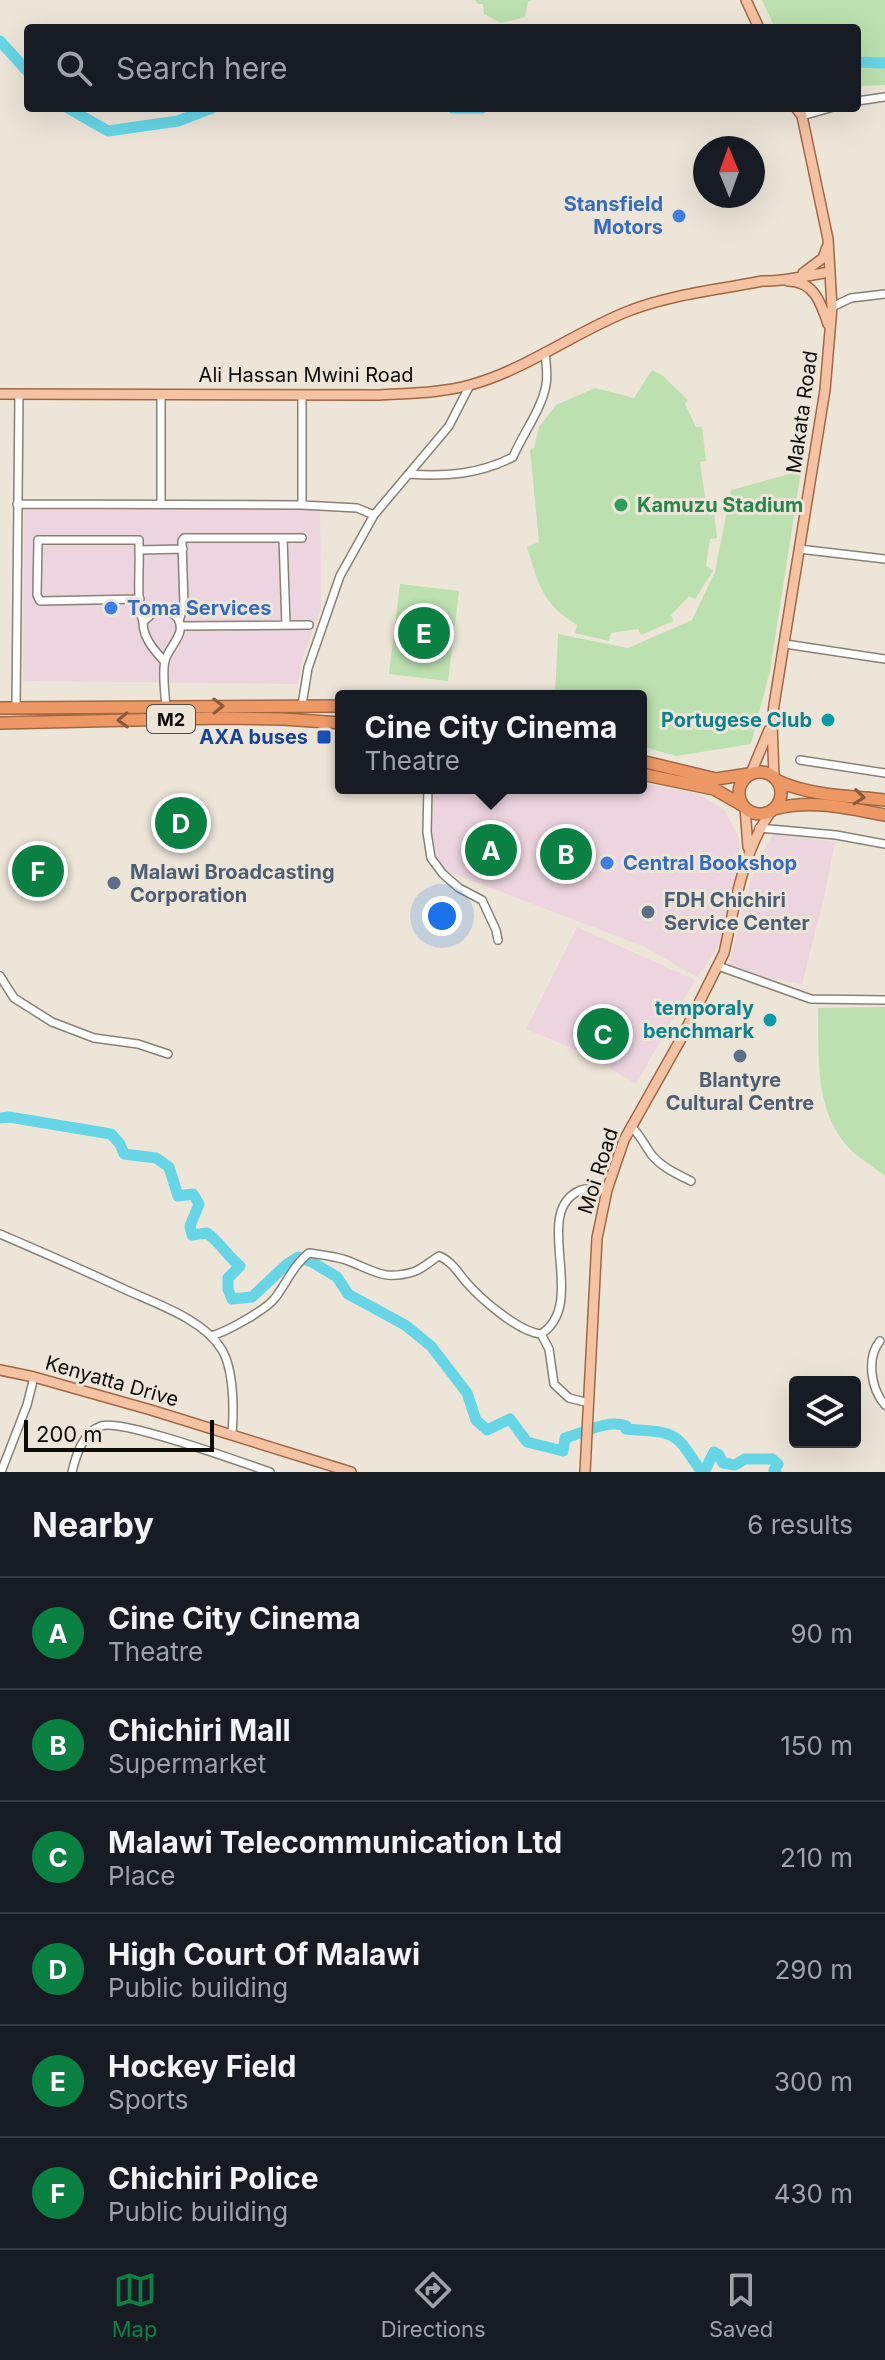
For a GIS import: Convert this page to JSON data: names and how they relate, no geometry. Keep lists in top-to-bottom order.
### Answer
{
  "streets": {
    "highway": ["M2"],
    "main road": [
      "Ali Hassan Mwini Road",
      "Makata Road",
      "Moi Road",
      "Kenyatta Drive"
    ]
  },
  "crossings": [
    ["Ali Hassan Mwini Road", "Makata Road"]
  ],
  "places": {
    "other": [
      "Stansfield Motors",
      "Kamuzu Stadium",
      "Toma Services",
      "Portugese Club",
      "Central Bookshop",
      "Malawi Broadcasting Corporation",
      "FDH Chichiri Service Center",
      "temporaly benchmark",
      "Blantyre Cultural Centre"
    ],
    "transit": ["AXA buses"]
  },
  "scale_bar": "200 m",
  "north": "top",
  "page": {
    "search": "Search here",
    "pins": [
      "E",
      "D",
      "A",
      "B",
      "F",
      "C"
    ],
    "popup": ["Cine City Cinema", "Theatre"],
    "scale": "200 m",
    "heading": ["Nearby", "6 results"],
    "list": [
      {
        "mark": "A",
        "name": "Cine City Cinema",
        "note": "Theatre",
        "value": "90 m"
      },
      {
        "mark": "B",
        "name": "Chichiri Mall",
        "note": "Supermarket",
        "value": "150 m"
      },
      {
        "mark": "C",
        "name": "Malawi Telecommunication Ltd",
        "note": "Place",
        "value": "210 m"
      },
      {
        "mark": "D",
        "name": "High Court Of Malawi",
        "note": "Public building",
        "value": "290 m"
      },
      {
        "mark": "E",
        "name": "Hockey Field",
        "note": "Sports",
        "value": "300 m"
      },
      {
        "mark": "F",
        "name": "Chichiri Police",
        "note": "Public building",
        "value": "430 m"
      }
    ],
    "nav": ["Map", "Directions", "Saved"]
  }
}
